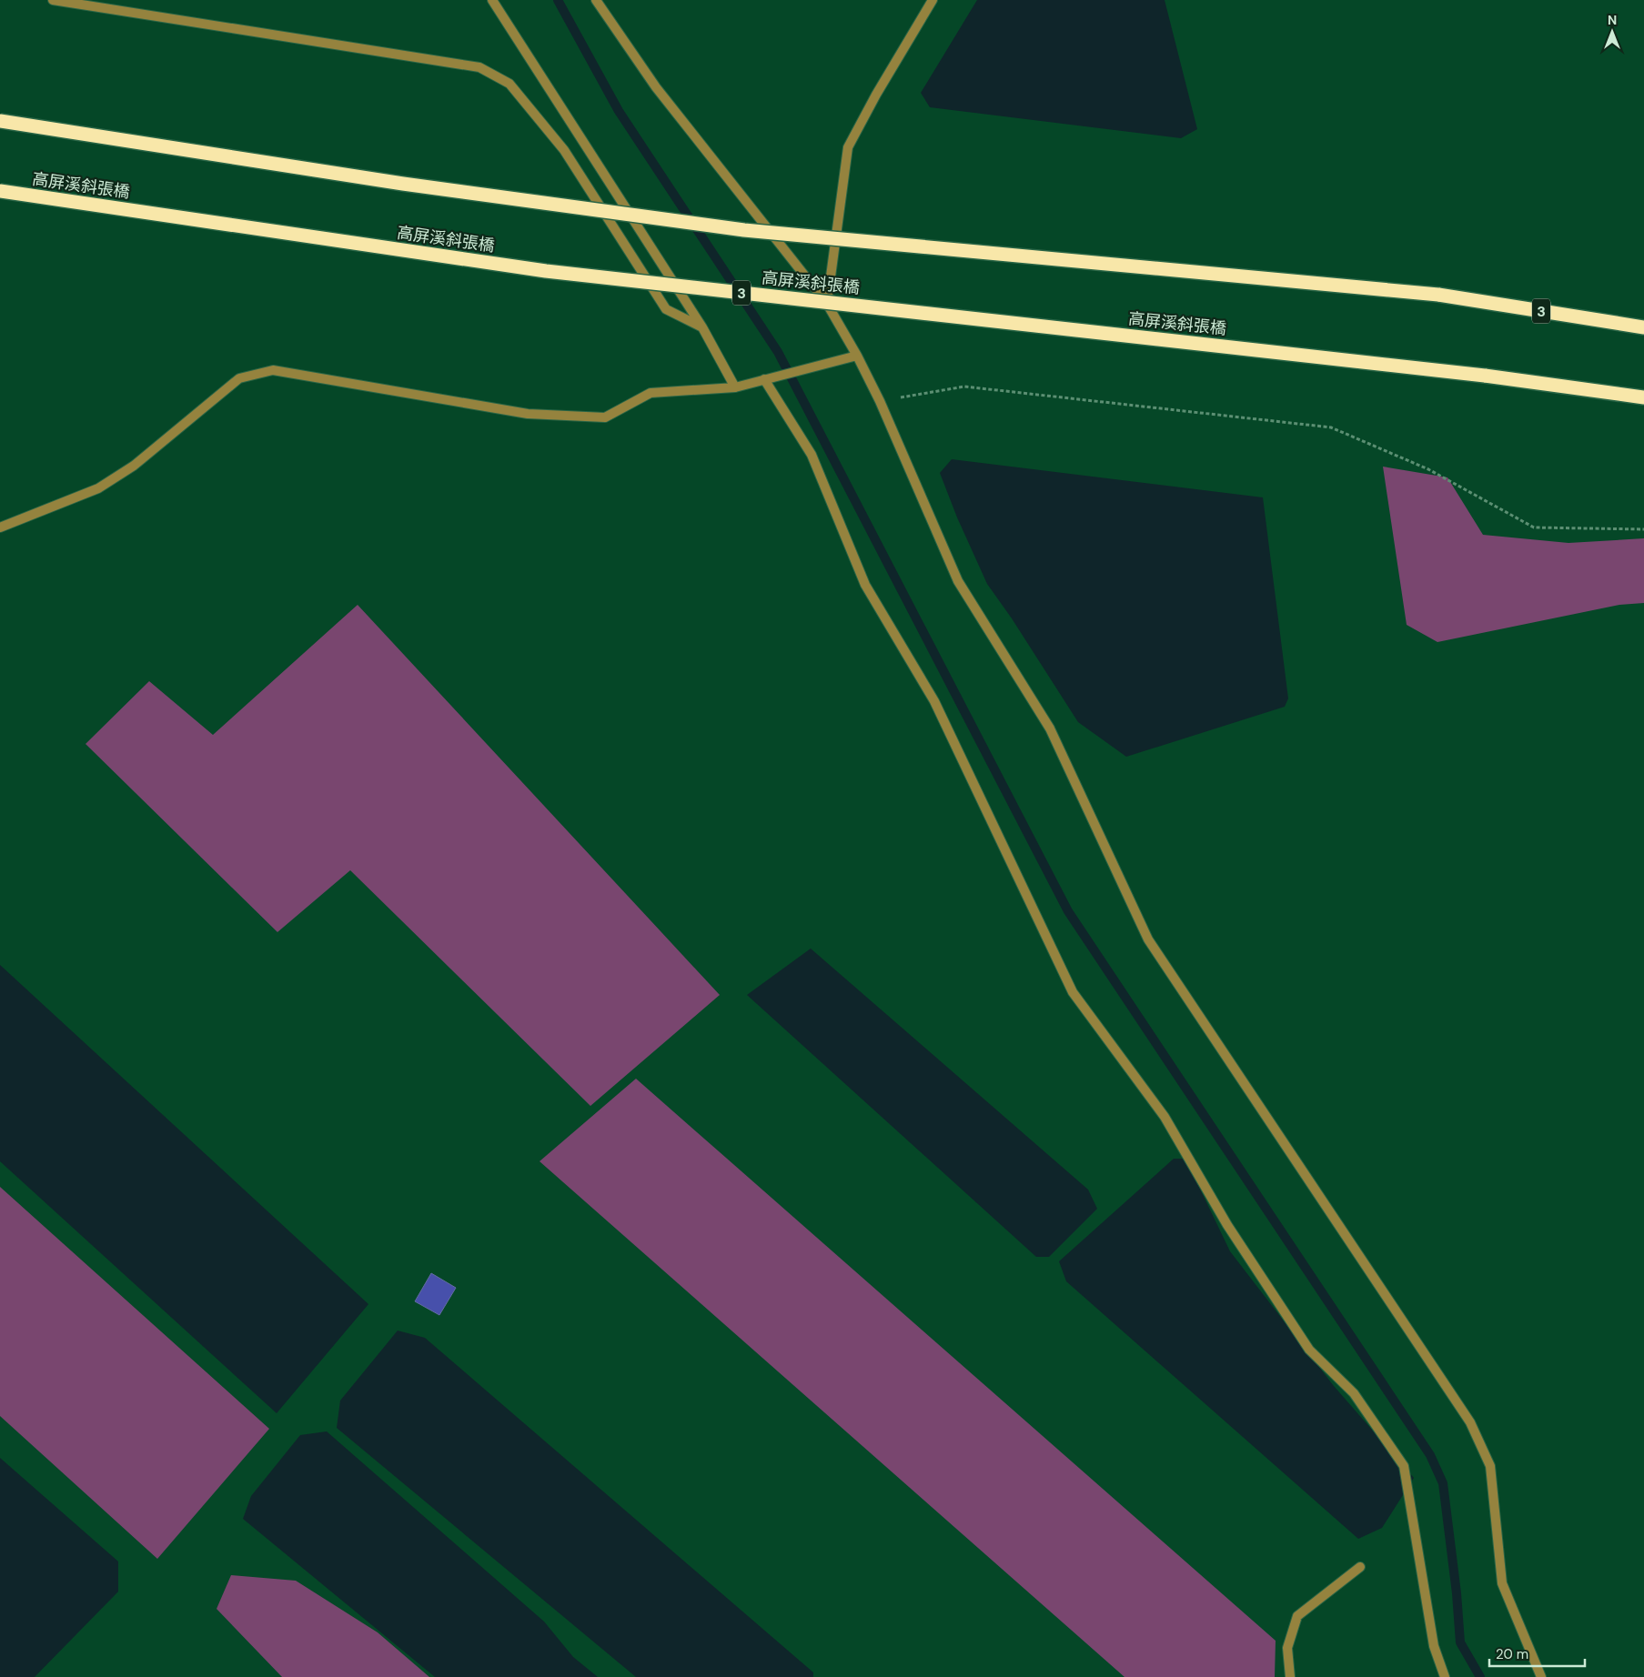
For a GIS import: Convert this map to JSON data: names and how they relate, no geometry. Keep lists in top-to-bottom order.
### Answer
{
  "streets": {
    "highway": ["高屏溪斜張橋", "3"]
  },
  "scale_bar": "20 m",
  "north": "top"
}
